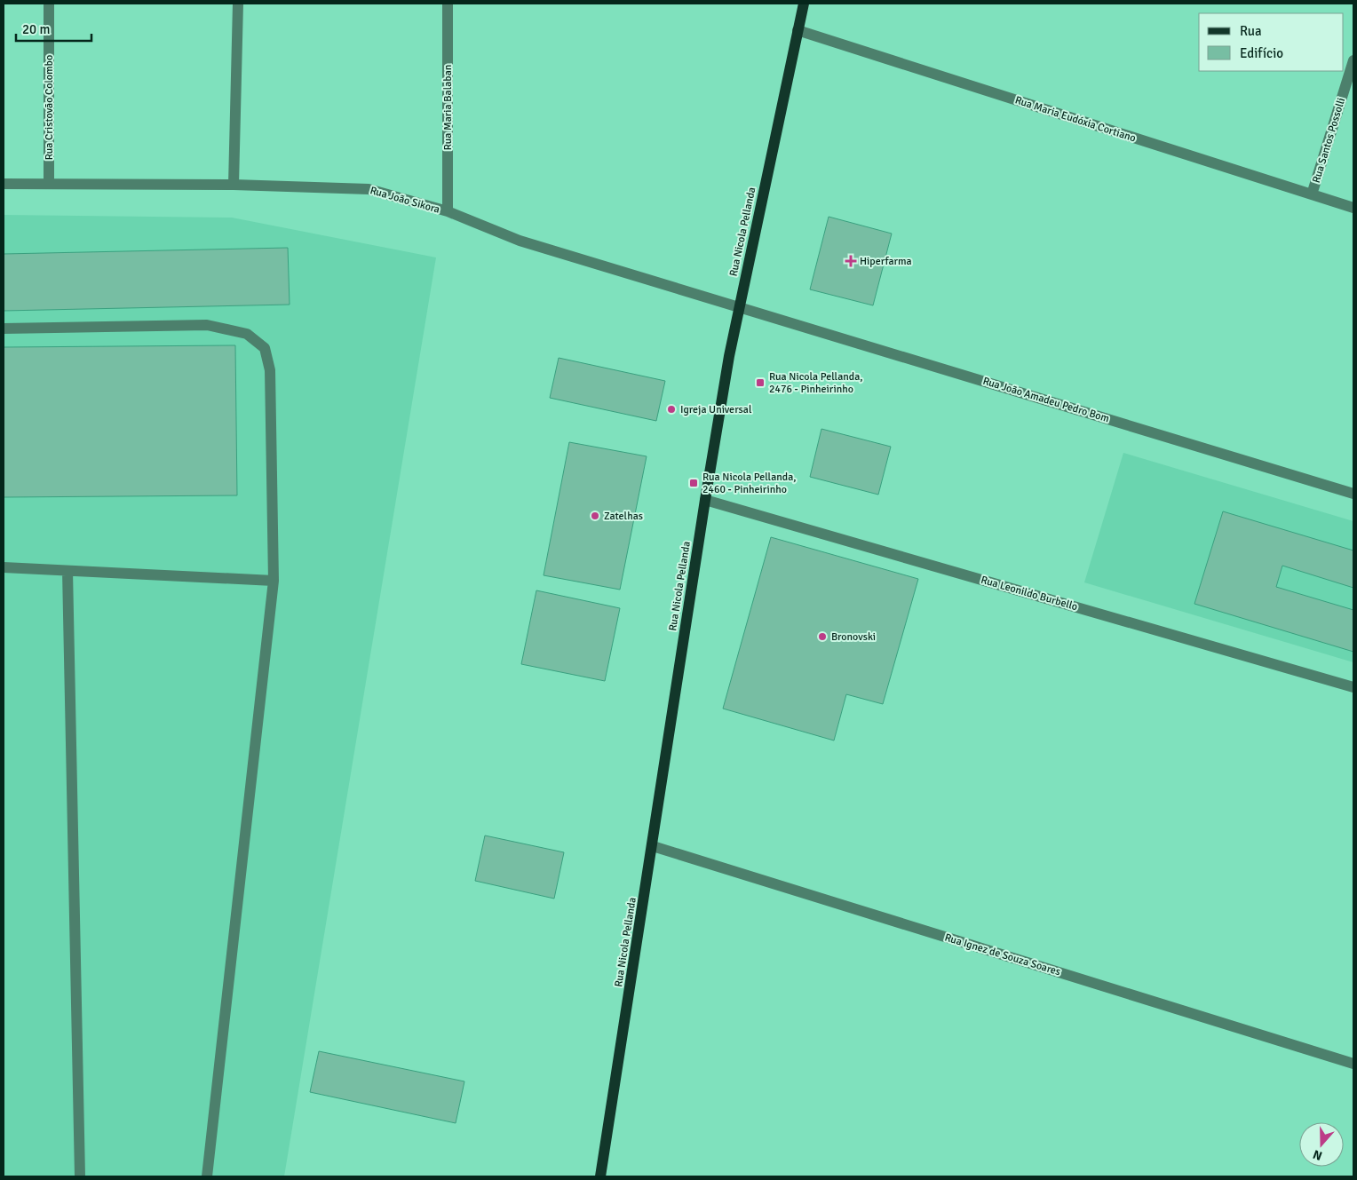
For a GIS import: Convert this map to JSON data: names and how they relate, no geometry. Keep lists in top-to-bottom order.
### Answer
{
  "streets": {
    "main road": ["Rua Nicola Pellanda"],
    "street": [
      "Rua Cristovão Colombo",
      "Rua Maria Balaban",
      "Rua Maria Eudóxia Cortiano",
      "Rua Santos Possolli",
      "Rua João Sikora",
      "Rua João Amadeu Pedro Bom",
      "Rua Leonildo Burbello",
      "Rua Ignez de Souza Soares"
    ]
  },
  "crossings": [
    ["Rua Cristovão Colombo", "Rua João Sikora"],
    ["Rua Maria Balaban", "Rua João Sikora"],
    ["Rua Maria Eudóxia Cortiano", "Rua Santos Possolli"],
    ["Rua Maria Eudóxia Cortiano", "Rua Nicola Pellanda"],
    ["Rua João Sikora", "Rua Nicola Pellanda"],
    ["Rua João Sikora", "Rua João Amadeu Pedro Bom"],
    ["Rua Nicola Pellanda", "Rua João Amadeu Pedro Bom"],
    ["Rua Nicola Pellanda", "Rua Leonildo Burbello"],
    ["Rua Nicola Pellanda", "Rua Ignez de Souza Soares"]
  ],
  "places": {
    "health": ["Hiperfarma"],
    "transit": ["Rua Nicola Pellanda, 2476 - Pinheirinho", "Rua Nicola Pellanda, 2460 - Pinheirinho"],
    "other": ["Igreja Universal", "Zatelhas", "Bronovski"]
  },
  "legend": ["Rua", "Edifício"],
  "scale_bar": "20 m",
  "north": "bottom"
}
